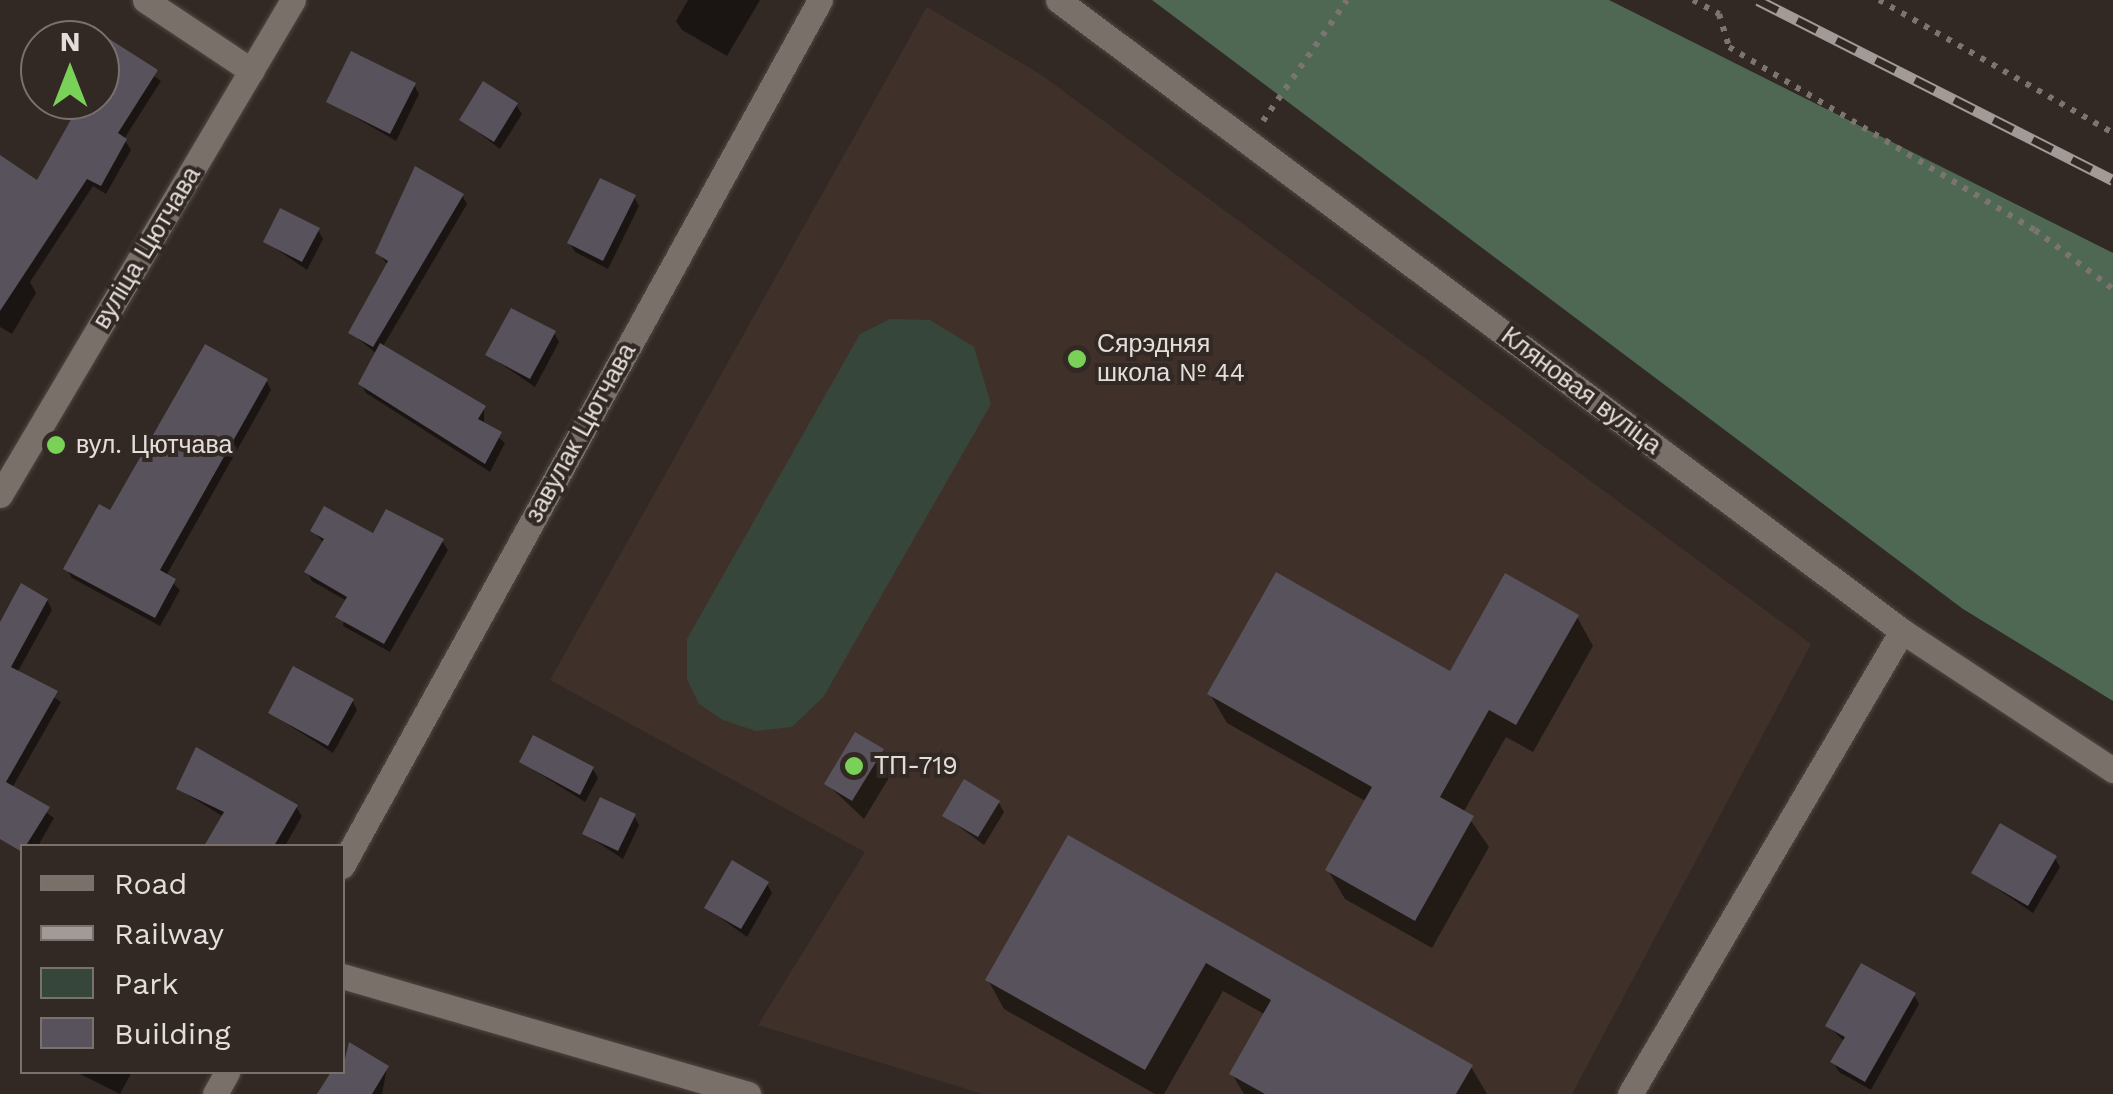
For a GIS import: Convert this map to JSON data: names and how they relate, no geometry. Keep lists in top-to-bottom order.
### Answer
{
  "streets": {
    "street": ["вуліца Цютчава", "Кляновая вуліца", "завулак Цютчава"]
  },
  "places": ["Сярэдняя школа № 44", "вул. Цютчава", "ТП-719"],
  "legend": [
    "Road",
    "Railway",
    "Park",
    "Building"
  ],
  "north": "top"
}
